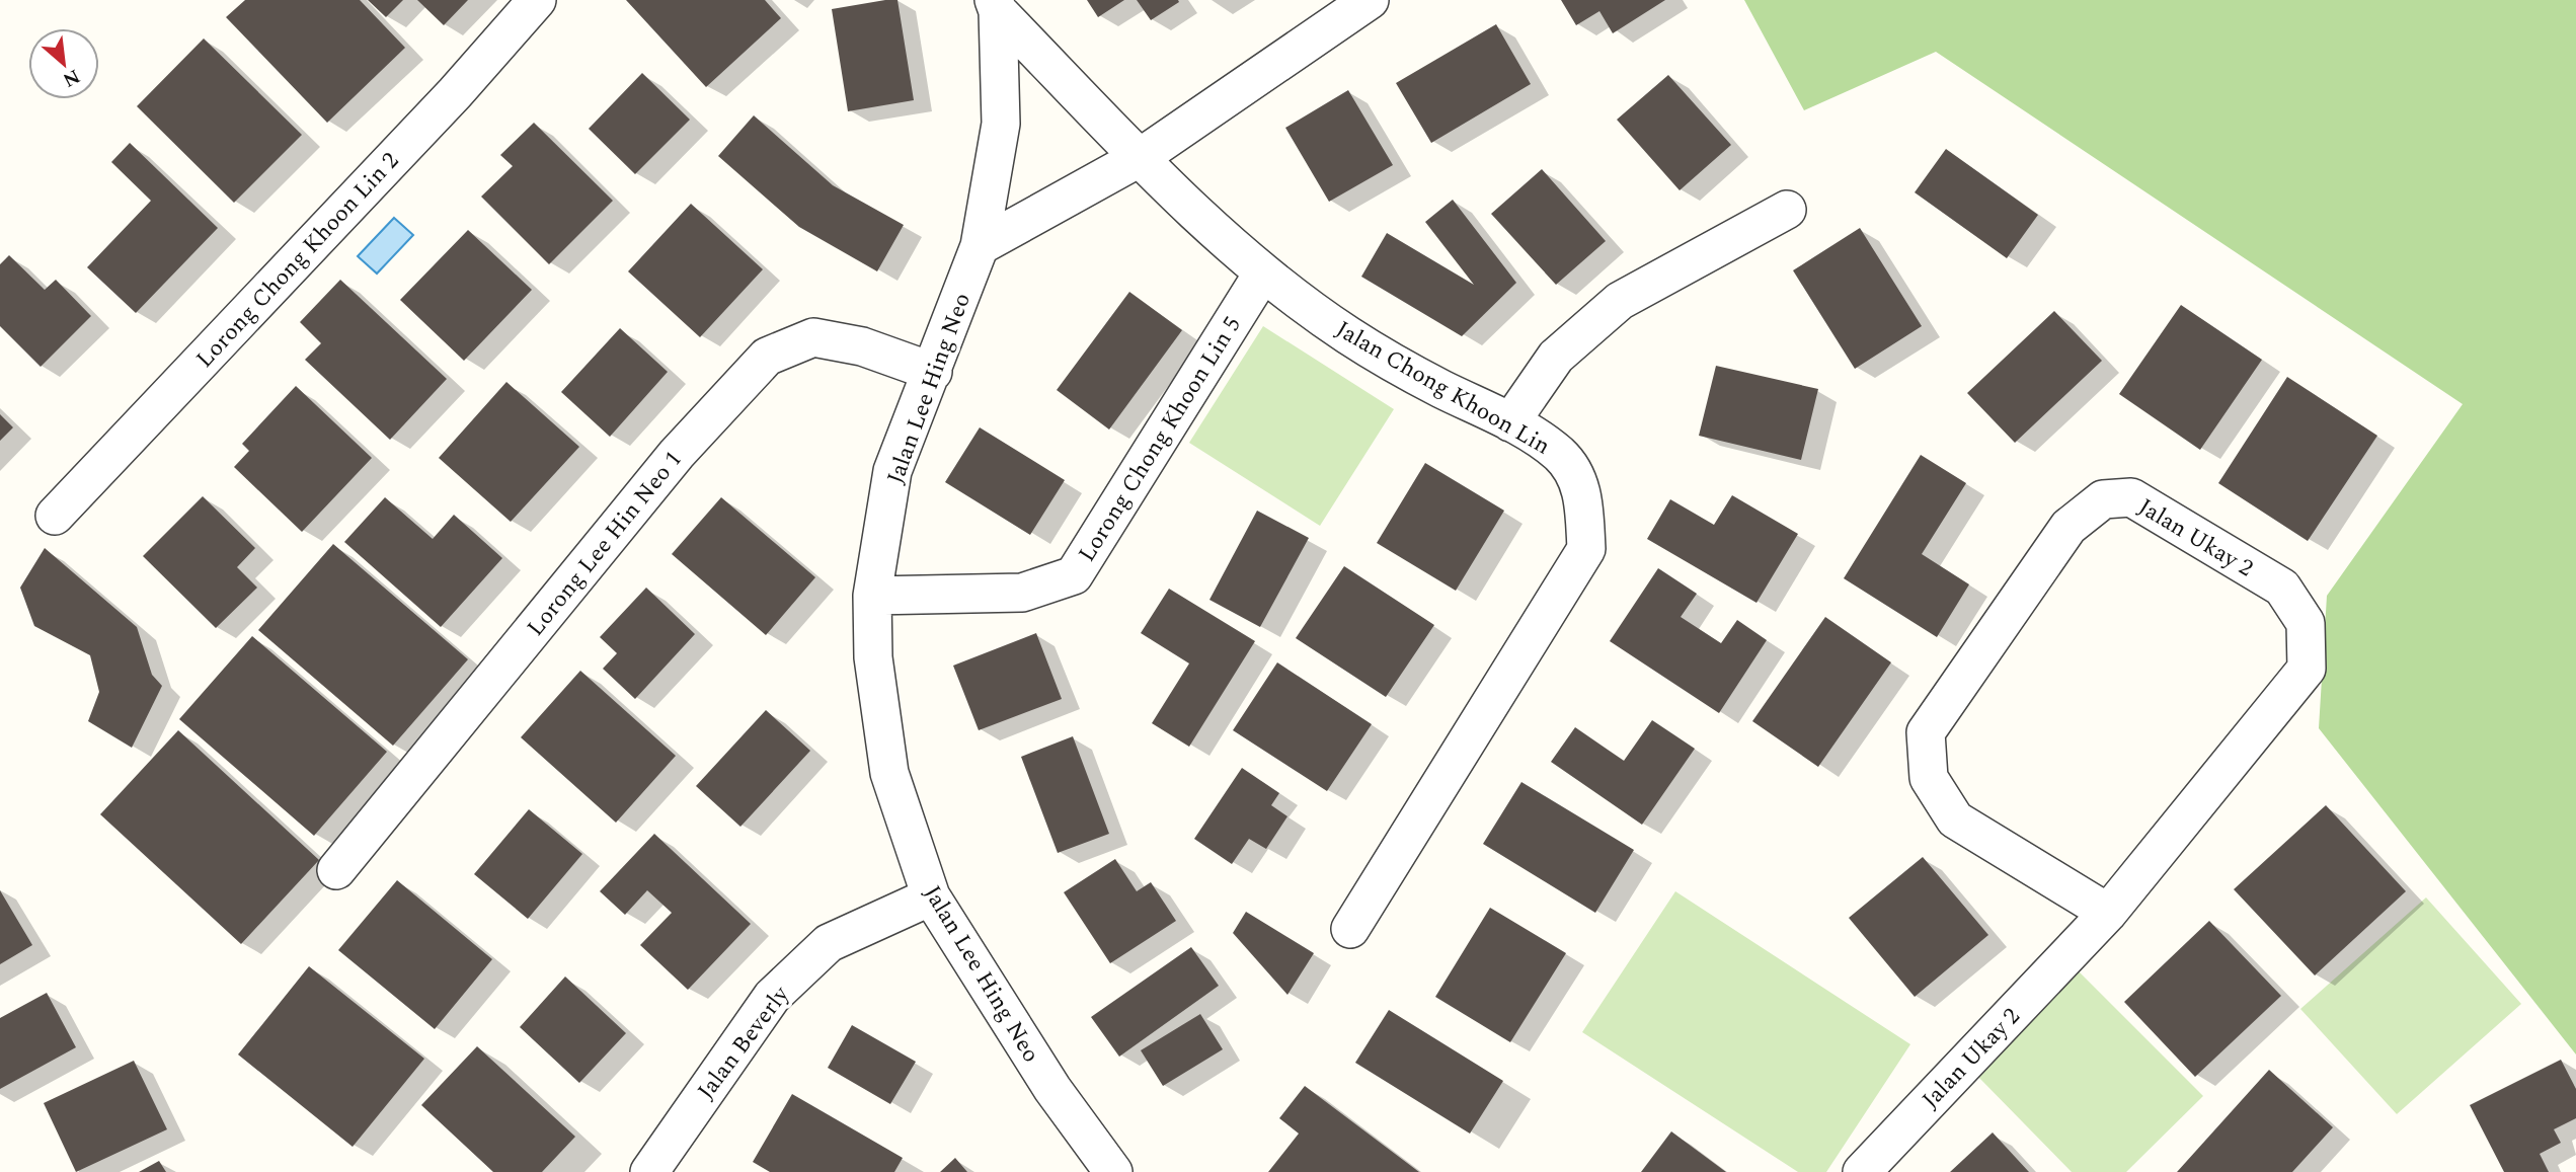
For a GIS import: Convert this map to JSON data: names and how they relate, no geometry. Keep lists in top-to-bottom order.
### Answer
{
  "streets": {
    "street": [
      "Lorong Chong Khoon Lin 2",
      "Jalan Chong Khoon Lin",
      "Jalan Lee Hing Neo",
      "Lorong Chong Khoon Lin 5",
      "Jalan Ukay 2",
      "Lorong Lee Hin Neo 1",
      "Jalan Beverly"
    ]
  },
  "crossings": [
    ["Jalan Chong Khoon Lin", "Jalan Lee Hing Neo"],
    ["Jalan Chong Khoon Lin", "Lorong Chong Khoon Lin 5"],
    ["Jalan Lee Hing Neo", "Lorong Chong Khoon Lin 5"],
    ["Jalan Lee Hing Neo", "Lorong Lee Hin Neo 1"],
    ["Jalan Lee Hing Neo", "Jalan Beverly"]
  ],
  "north": "bottom right"
}
